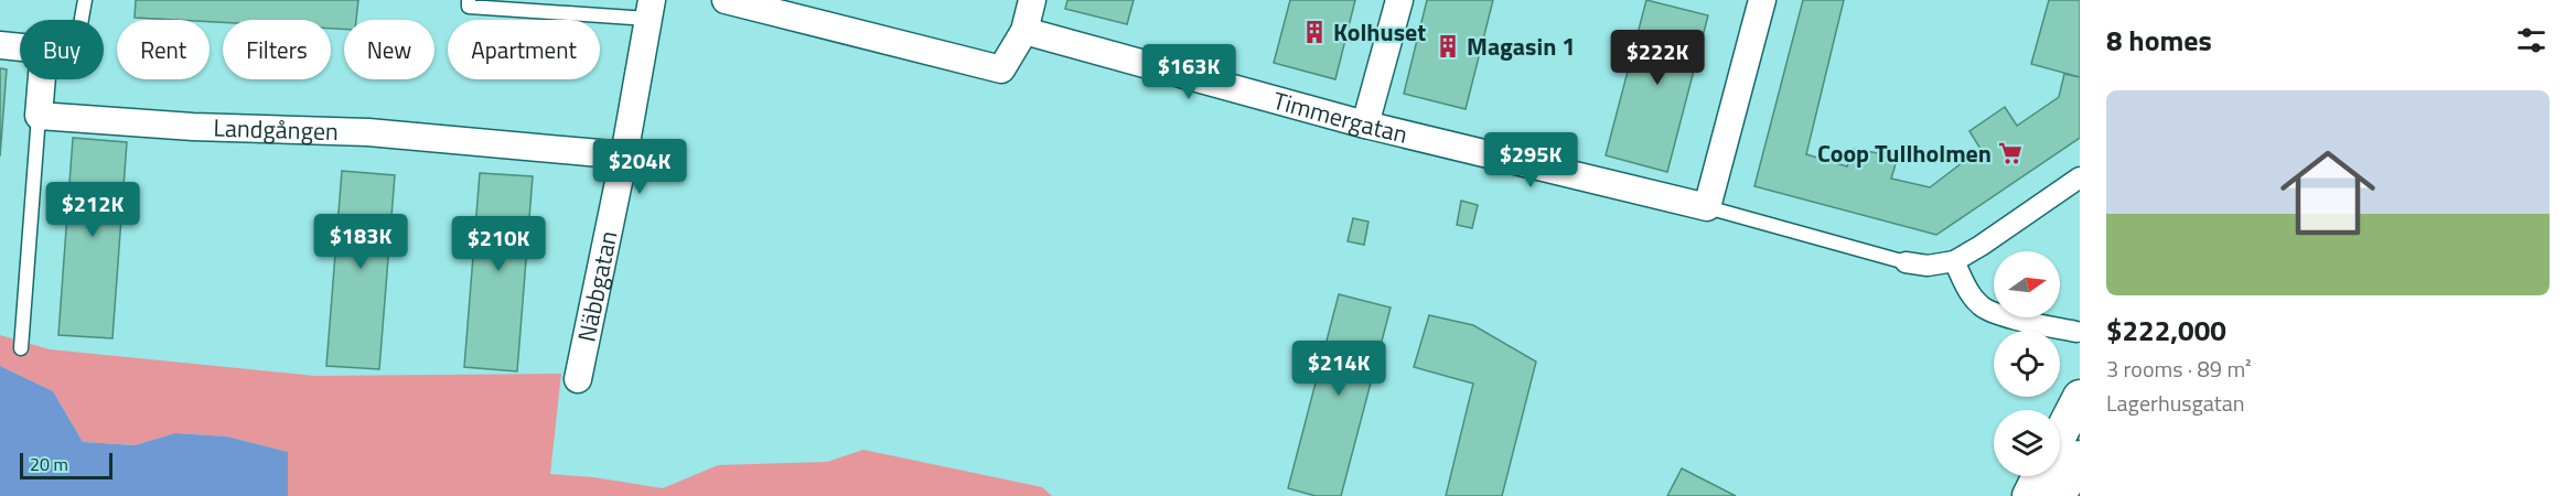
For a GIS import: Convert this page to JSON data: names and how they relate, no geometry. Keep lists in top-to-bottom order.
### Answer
{
  "streets": {
    "street": ["Timmergatan", "Landgången", "Näbbgatan"]
  },
  "crossings": [
    ["Landgången", "Näbbgatan"]
  ],
  "places": {
    "building": ["Kolhuset", "Magasin 1"],
    "supermarket": ["Coop Tullholmen"]
  },
  "scale_bar": "20 m",
  "north": "right",
  "page": {
    "heading": "8 homes",
    "chip": [
      "Buy",
      "Rent",
      "Filters",
      "New",
      "Apartment"
    ],
    "price": [
      "$222K",
      "$163K",
      "$295K",
      "$204K",
      "$212K",
      "$183K",
      "$210K",
      "$214K"
    ],
    "list": [
      {
        "name": "$222,000",
        "note": "3 rooms · 89 m² · Lagerhusgatan"
      }
    ],
    "scale": "20 m"
  }
}
